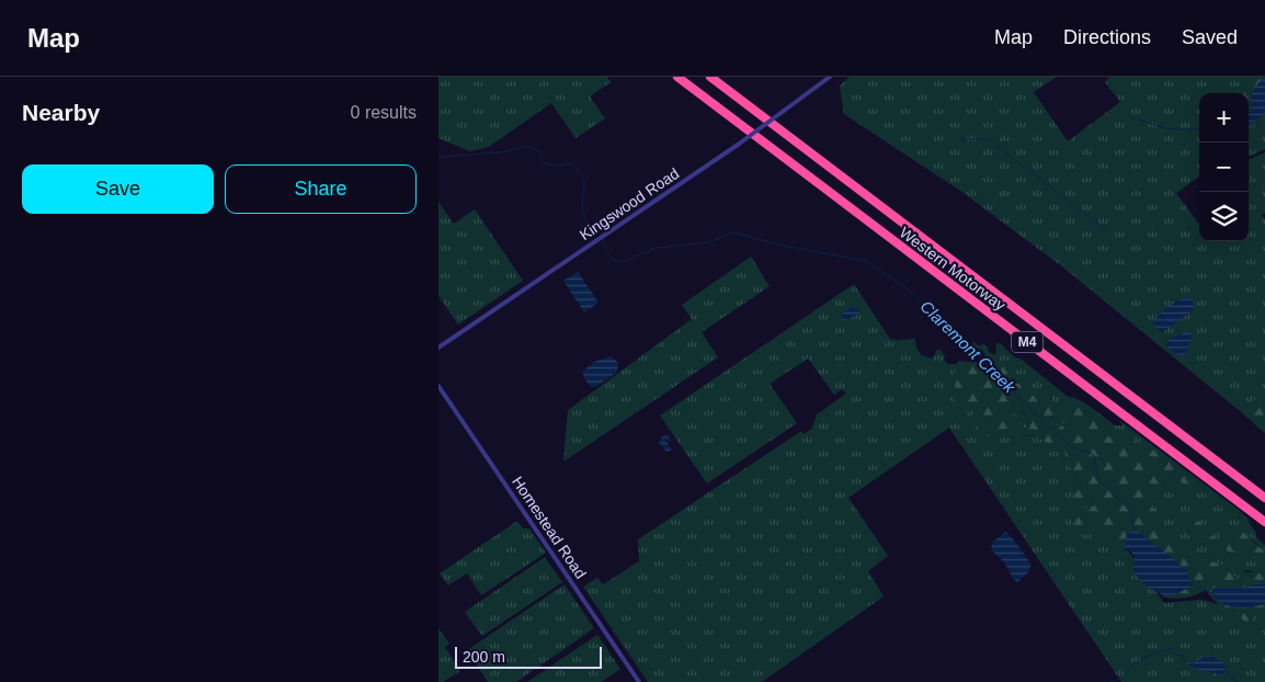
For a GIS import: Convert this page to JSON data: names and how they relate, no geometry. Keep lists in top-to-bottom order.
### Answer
{
  "streets": {
    "highway": ["Western Motorway", "M4"],
    "street": ["Kingswood Road", "Homestead Road"]
  },
  "water": ["Claremont Creek"],
  "scale_bar": "200 m",
  "page": {
    "header": "Map",
    "nav": ["Map", "Directions", "Saved"],
    "heading": ["Nearby", "0 results"],
    "map_buttons": ["+", "−"],
    "buttons": ["Save", "Share"],
    "scale": "200 m"
  }
}
